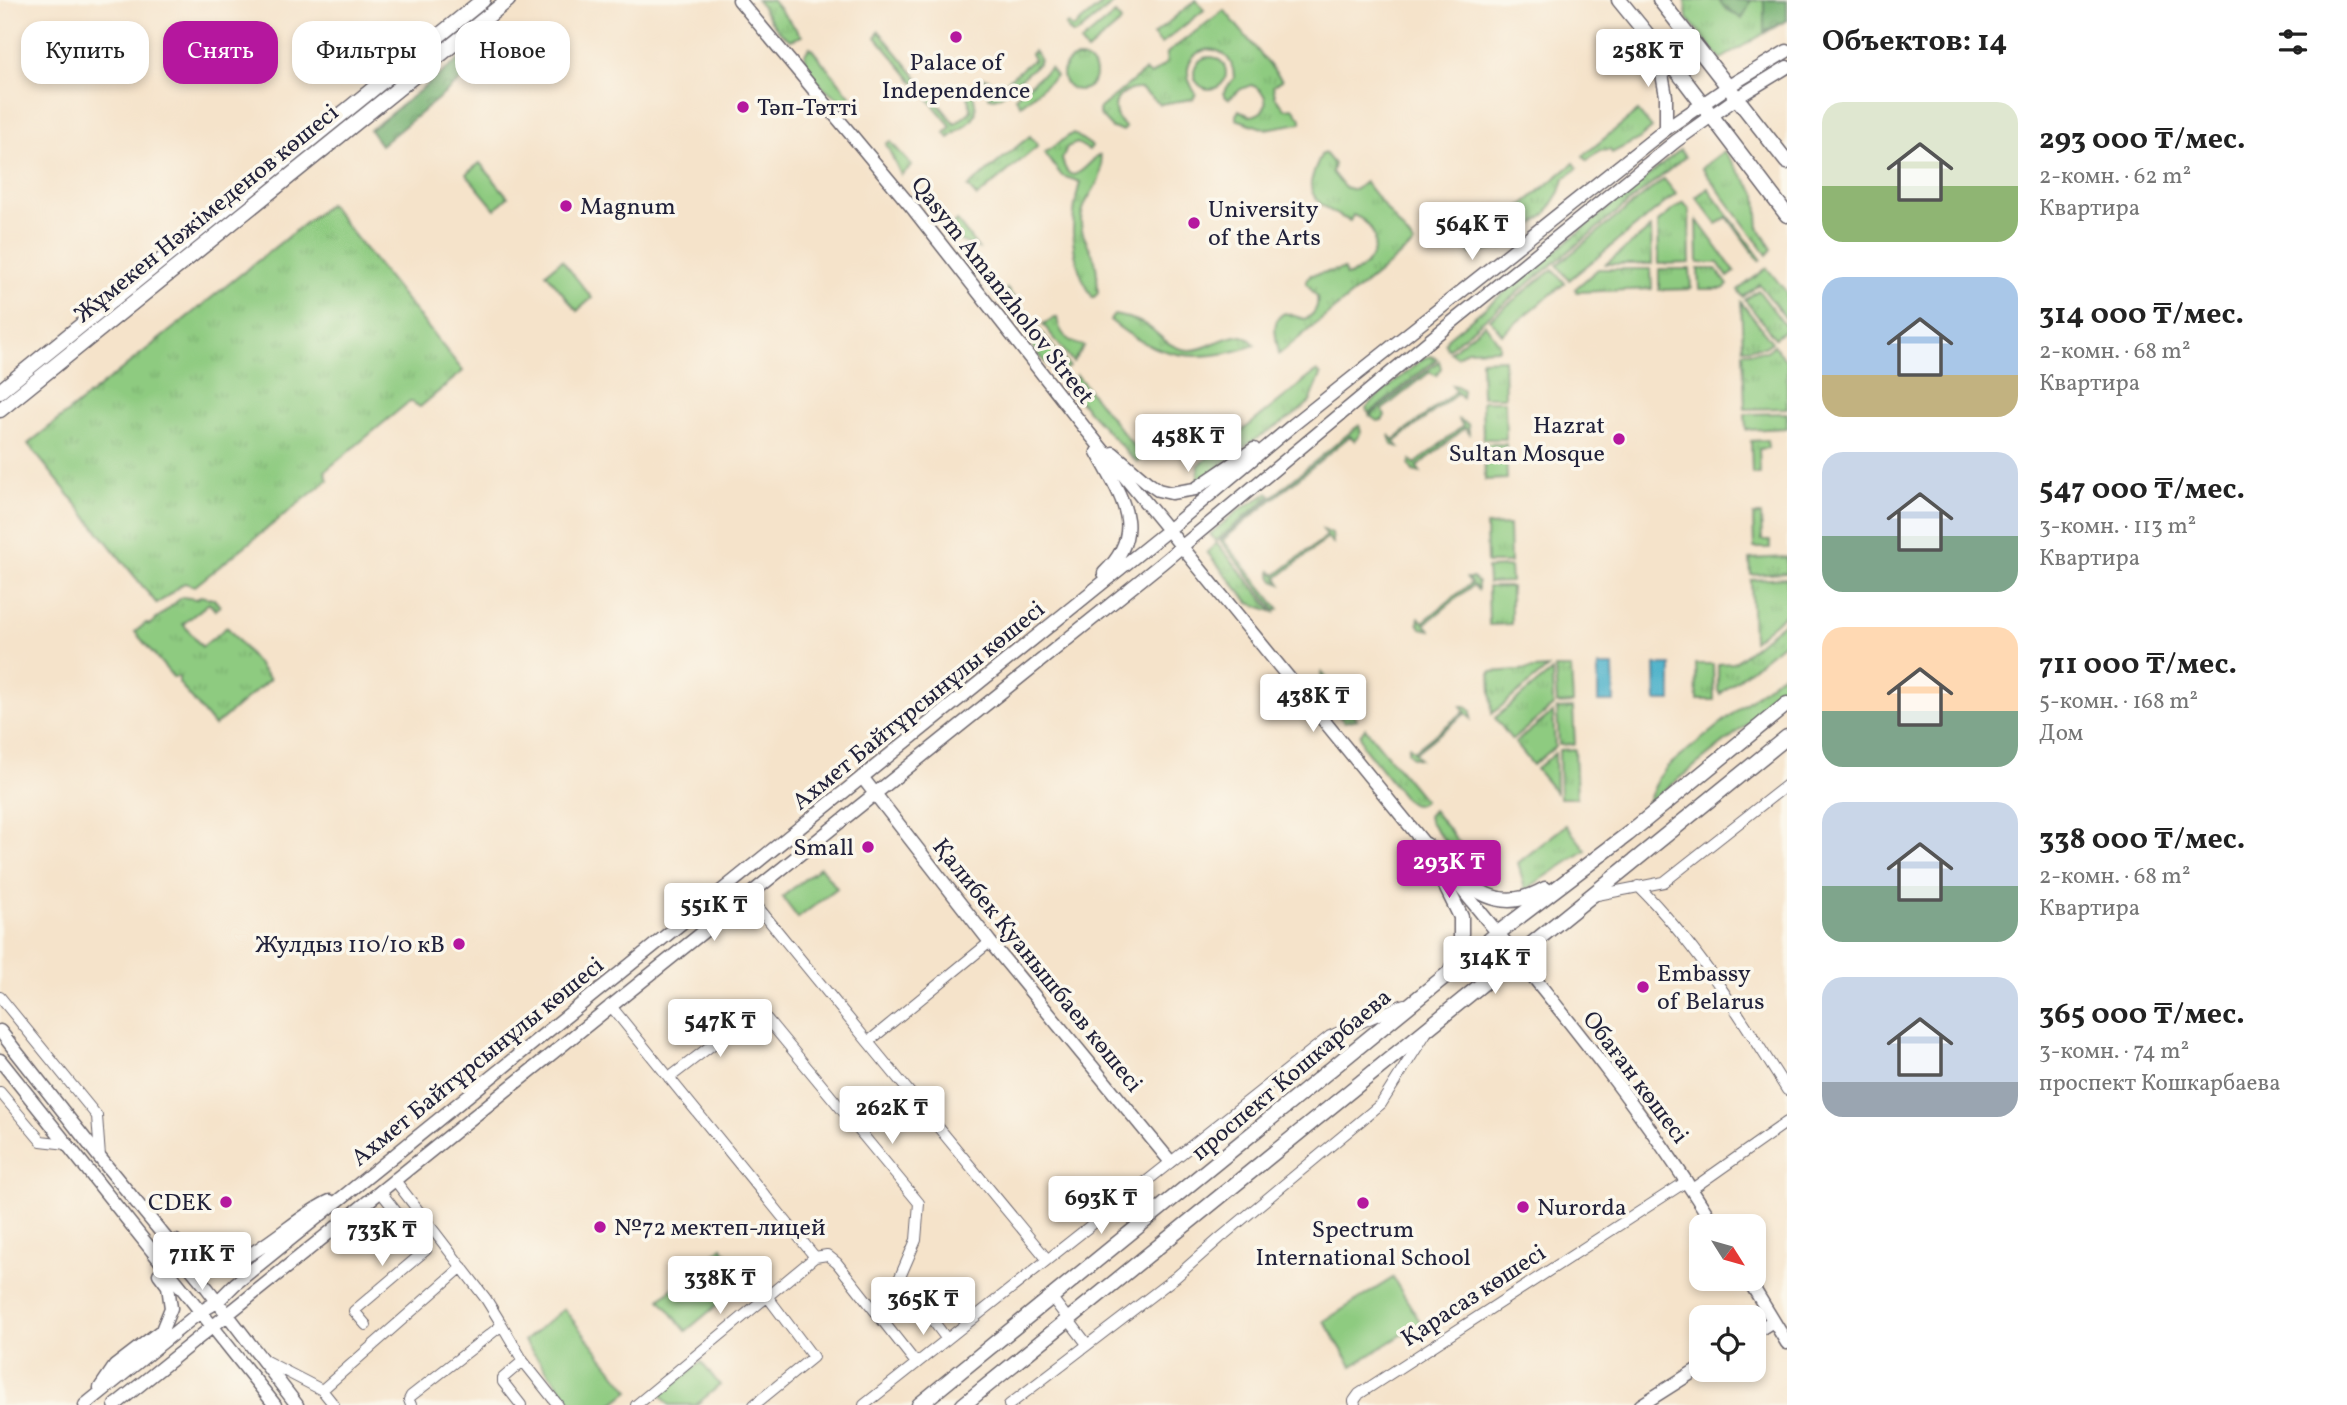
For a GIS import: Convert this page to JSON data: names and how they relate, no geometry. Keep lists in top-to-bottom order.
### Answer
{
  "streets": {
    "main road": ["Жұмекен Нәжімеденов көшесі", "проспект Кошкарбаева"],
    "street": [
      "Qasym Amanzholov Street",
      "Ахмет Байтұрсынұлы көшесі",
      "Қалибек Қуанышбаев көшесі",
      "Обаған көшесі",
      "Қарасаз көшесі"
    ]
  },
  "crossings": [
    ["Qasym Amanzholov Street", "Ахмет Байтұрсынұлы көшесі"],
    ["Qasym Amanzholov Street", "проспект Кошкарбаева"],
    ["Qasym Amanzholov Street", "Обаған көшесі"],
    ["Ахмет Байтұрсынұлы көшесі", "Қалибек Қуанышбаев көшесі"],
    ["проспект Кошкарбаева", "Обаған көшесі"],
    ["Обаған көшесі", "Қарасаз көшесі"]
  ],
  "places": [
    "Palace of Independence",
    "Тәп-Тәтті",
    "Magnum",
    "University of the Arts",
    "Hazrat Sultan Mosque",
    "Small",
    "Жулдыз 110/10 кВ",
    "Embassy of Belarus",
    "CDEK",
    "Spectrum International School",
    "Nurorda",
    "№72 мектеп-лицей"
  ],
  "north": "bottom right",
  "page": {
    "heading": "Объектов: 14",
    "chip": [
      "Купить",
      "Снять",
      "Фильтры",
      "Новое"
    ],
    "price": [
      "258K ₸",
      "564K ₸",
      "458K ₸",
      "438K ₸",
      "293K ₸",
      "551K ₸",
      "314K ₸",
      "547K ₸",
      "262K ₸",
      "693K ₸",
      "733K ₸",
      "711K ₸",
      "338K ₸",
      "365K ₸"
    ],
    "list": [
      {
        "name": "293 000 ₸/мес.",
        "note": "2-комн. · 62 m² · Квартира"
      },
      {
        "name": "314 000 ₸/мес.",
        "note": "2-комн. · 68 m² · Квартира"
      },
      {
        "name": "547 000 ₸/мес.",
        "note": "3-комн. · 113 m² · Квартира"
      },
      {
        "name": "711 000 ₸/мес.",
        "note": "5-комн. · 168 m² · Дом"
      },
      {
        "name": "338 000 ₸/мес.",
        "note": "2-комн. · 68 m² · Квартира"
      },
      {
        "name": "365 000 ₸/мес.",
        "note": "3-комн. · 74 m² · проспект Кошкарбаева"
      }
    ]
  }
}
